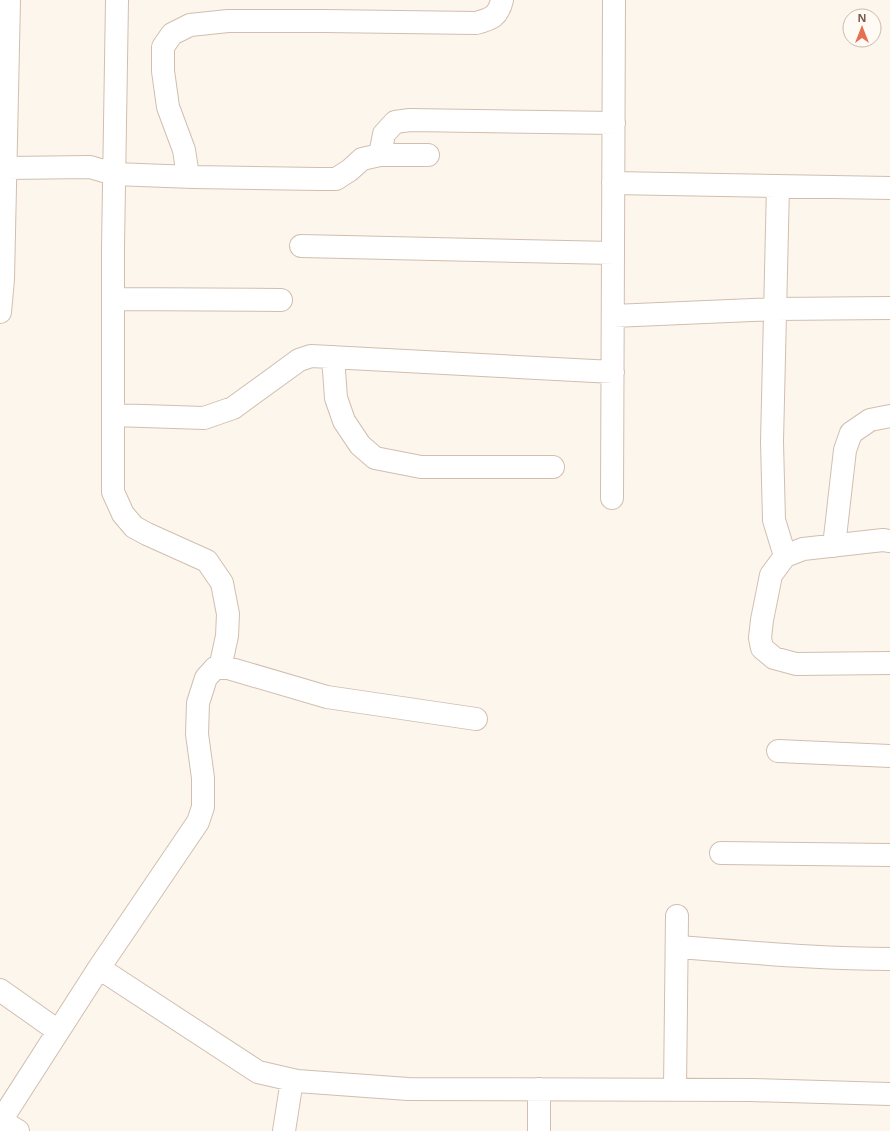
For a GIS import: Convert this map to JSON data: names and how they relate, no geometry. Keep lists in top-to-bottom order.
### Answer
{
  "north": "top"
}
